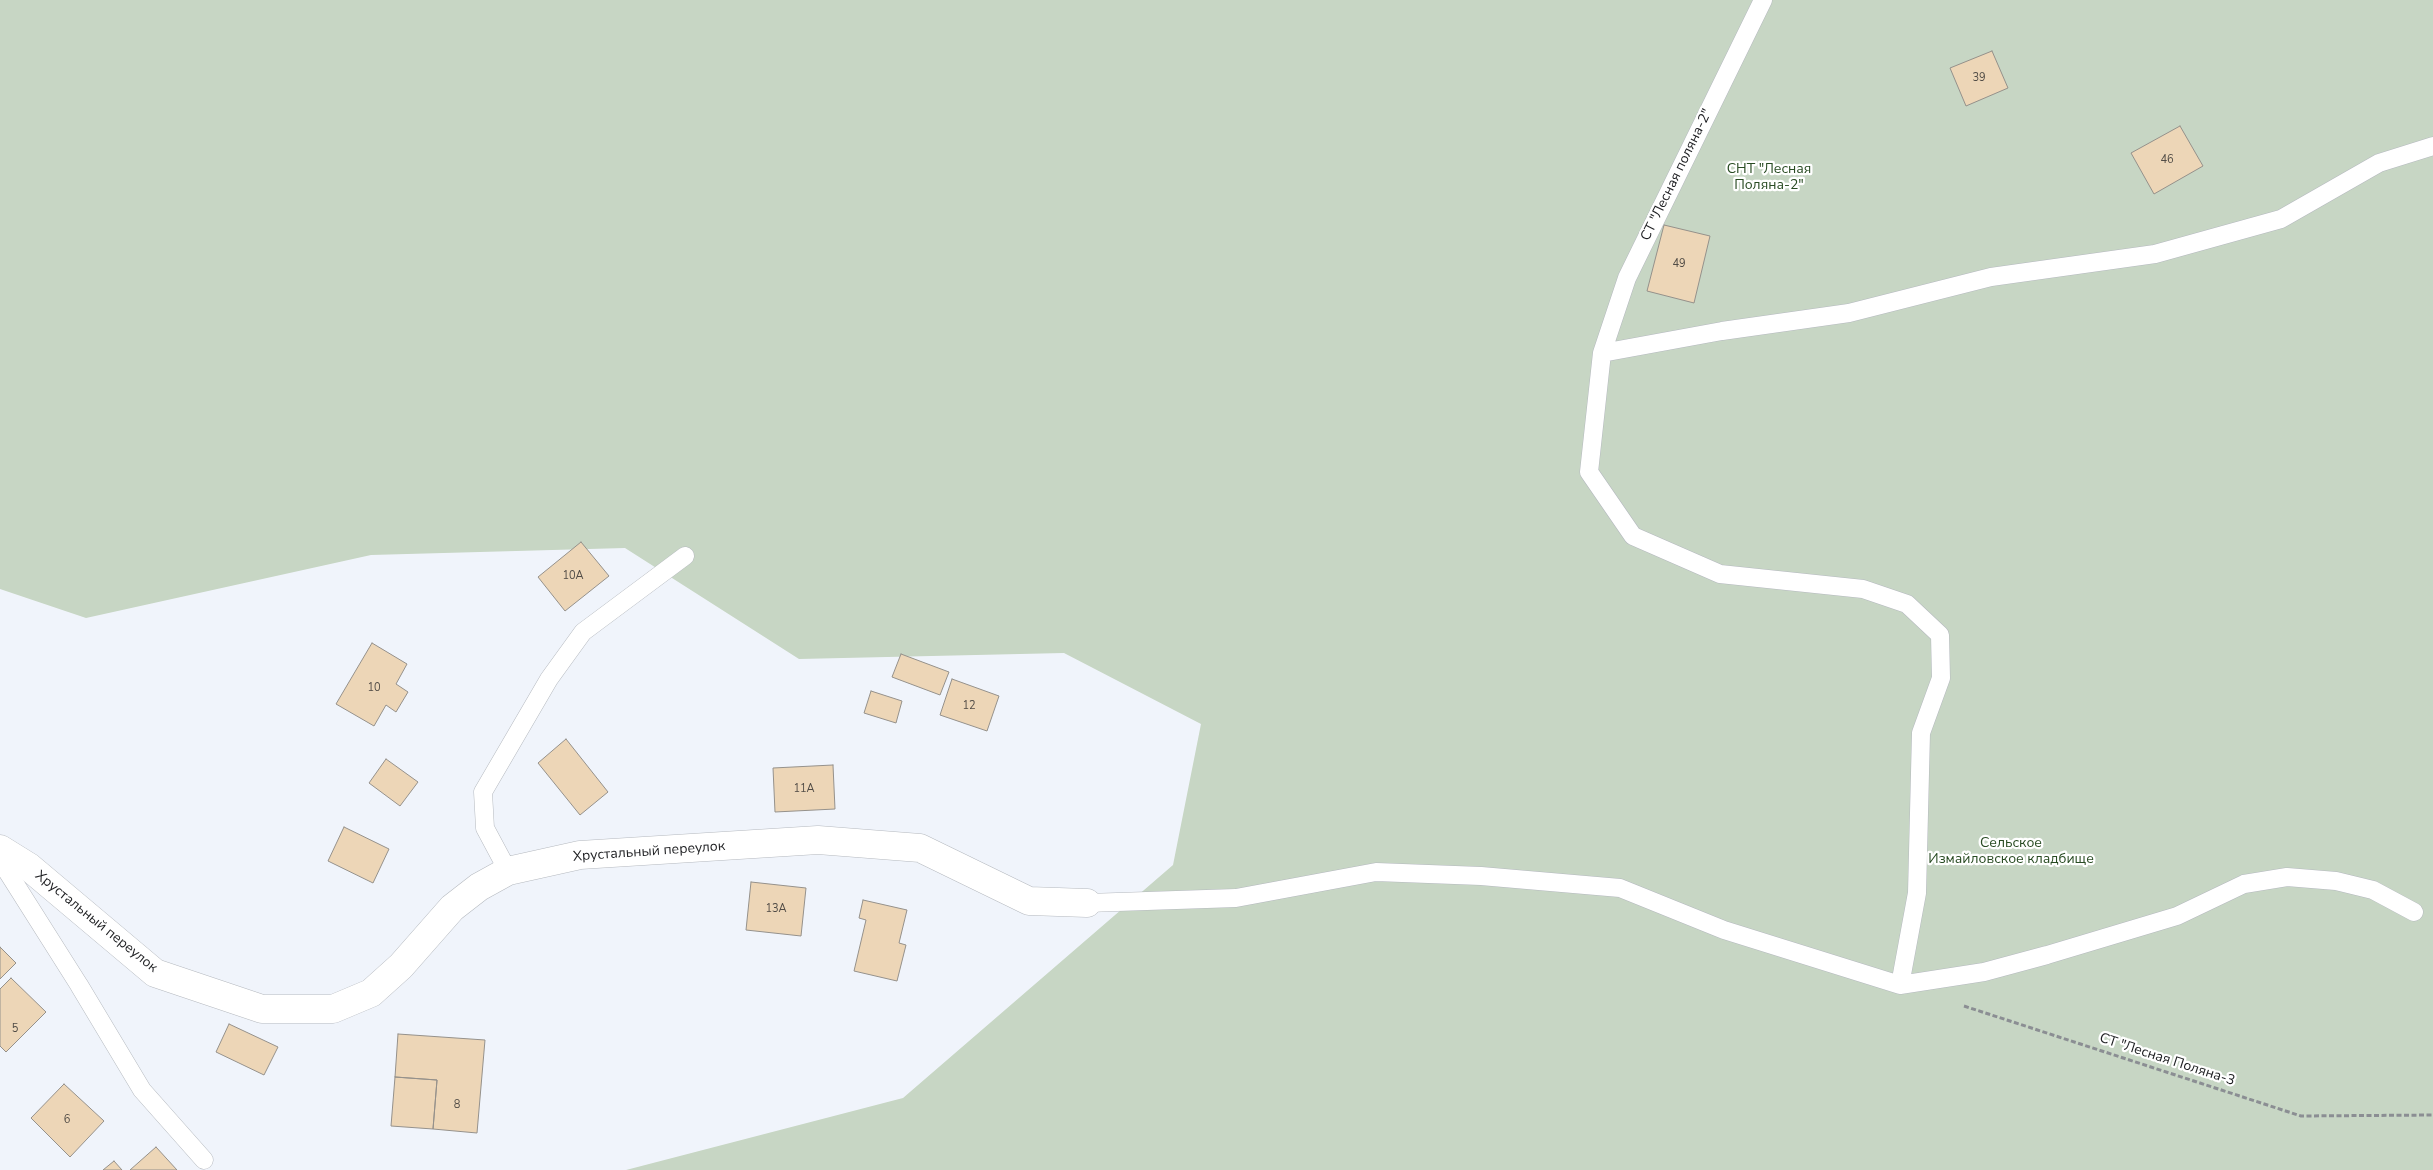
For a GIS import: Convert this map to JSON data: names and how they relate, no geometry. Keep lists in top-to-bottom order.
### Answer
{
  "streets": {
    "street": ["Хрустальный переулок"],
    "lane": ["СТ \"Лесная поляна-2\""],
    "path": ["СТ \"Лесная Поляна-3"]
  },
  "parks": ["СНТ \"Лесная Поляна-2\"", "Сельское Измайловское кладбище"],
  "house_numbers": [
    "39",
    "46",
    "49",
    "10А",
    "10",
    "12",
    "11А",
    "13А",
    "5",
    "8",
    "6"
  ]
}
